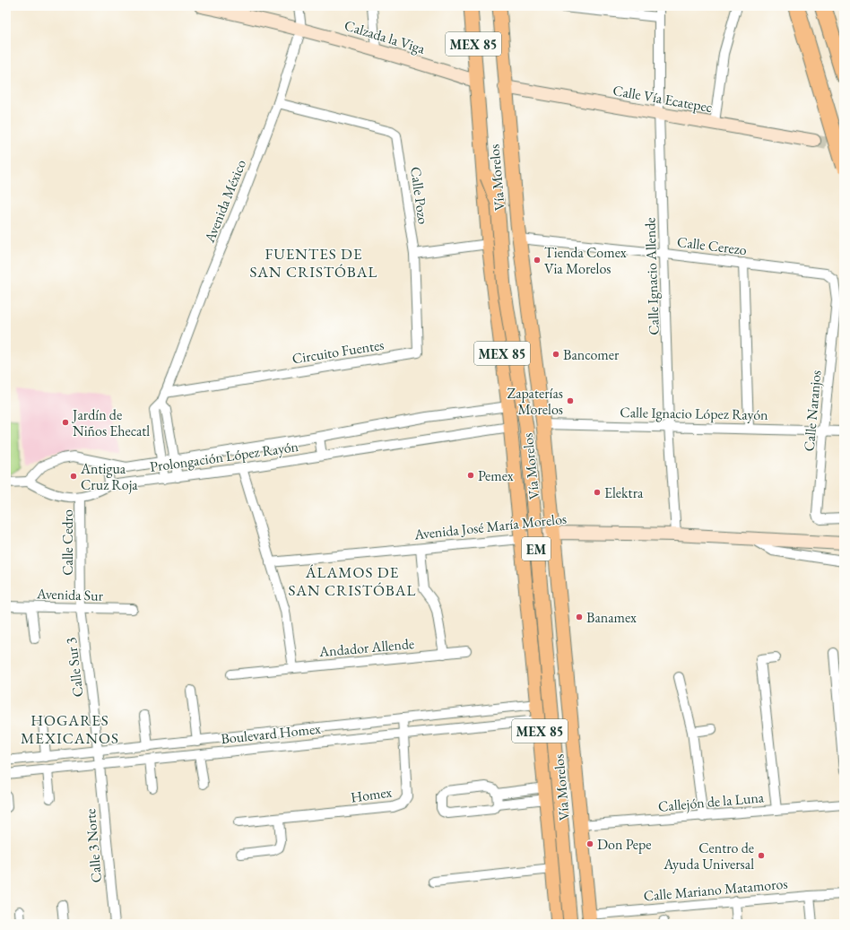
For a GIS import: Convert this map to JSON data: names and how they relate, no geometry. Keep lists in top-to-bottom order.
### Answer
{
  "streets": {
    "main road": [
      "Calzada la Viga",
      "MEX 85",
      "Calle Vía Ecatepec",
      "Vía Morelos",
      "Avenida José María Morelos",
      "EM"
    ],
    "street": [
      "Calle Pozo",
      "Avenida México",
      "Calle Cerezo",
      "Calle Ignacio Allende",
      "Circuito Fuentes",
      "Calle Naranjos",
      "Calle Ignacio López Rayón",
      "Prolongación López Rayón",
      "Calle Cedro",
      "Avenida Sur",
      "Andador Allende",
      "Calle Sur 3",
      "Boulevard Homex",
      "Homex",
      "Callejón de la Luna",
      "Calle 3 Norte",
      "Calle Mariano Matamoros"
    ]
  },
  "crossings": [
    ["Calzada la Viga", "Vía Morelos"],
    ["Calzada la Viga", "Avenida México"],
    ["Calle Vía Ecatepec", "Vía Morelos"],
    ["Calle Vía Ecatepec", "Calle Ignacio Allende"],
    ["Vía Morelos", "Calle Cerezo"],
    ["Vía Morelos", "Calle Ignacio López Rayón"],
    ["Vía Morelos", "Prolongación López Rayón"],
    ["Vía Morelos", "Avenida José María Morelos"],
    ["Vía Morelos", "EM"],
    ["Vía Morelos", "Boulevard Homex"],
    ["Vía Morelos", "Callejón de la Luna"],
    ["Vía Morelos", "Calle Mariano Matamoros"],
    ["Calle Pozo", "Avenida México"],
    ["Calle Pozo", "Circuito Fuentes"],
    ["Avenida México", "Circuito Fuentes"],
    ["Avenida México", "Prolongación López Rayón"],
    ["Calle Cerezo", "Calle Ignacio Allende"],
    ["Calle Cerezo", "Calle Naranjos"],
    ["Calle Ignacio Allende", "Calle Ignacio López Rayón"],
    ["Calle Ignacio Allende", "Avenida José María Morelos"],
    ["Calle Naranjos", "Calle Ignacio López Rayón"],
    ["Prolongación López Rayón", "Calle Cedro"],
    ["Calle Cedro", "Avenida Sur"],
    ["Calle Cedro", "Calle Sur 3"],
    ["Avenida Sur", "Calle Sur 3"],
    ["Calle Sur 3", "Boulevard Homex"],
    ["Calle Sur 3", "Calle 3 Norte"],
    ["Boulevard Homex", "Homex"],
    ["Boulevard Homex", "Calle 3 Norte"]
  ],
  "districts": ["FUENTES DE SAN CRISTÓBAL", "ÁLAMOS DE SAN CRISTÓBAL", "HOGARES MEXICANOS"],
  "places": [
    "Tienda Comex Via Morelos",
    "Bancomer",
    "Zapaterías Morelos",
    "Jardín de Niños Ehecatl",
    "Pemex",
    "Antigua Cruz Roja",
    "Elektra",
    "Banamex",
    "Don Pepe",
    "Centro de Ayuda Universal"
  ]
}
